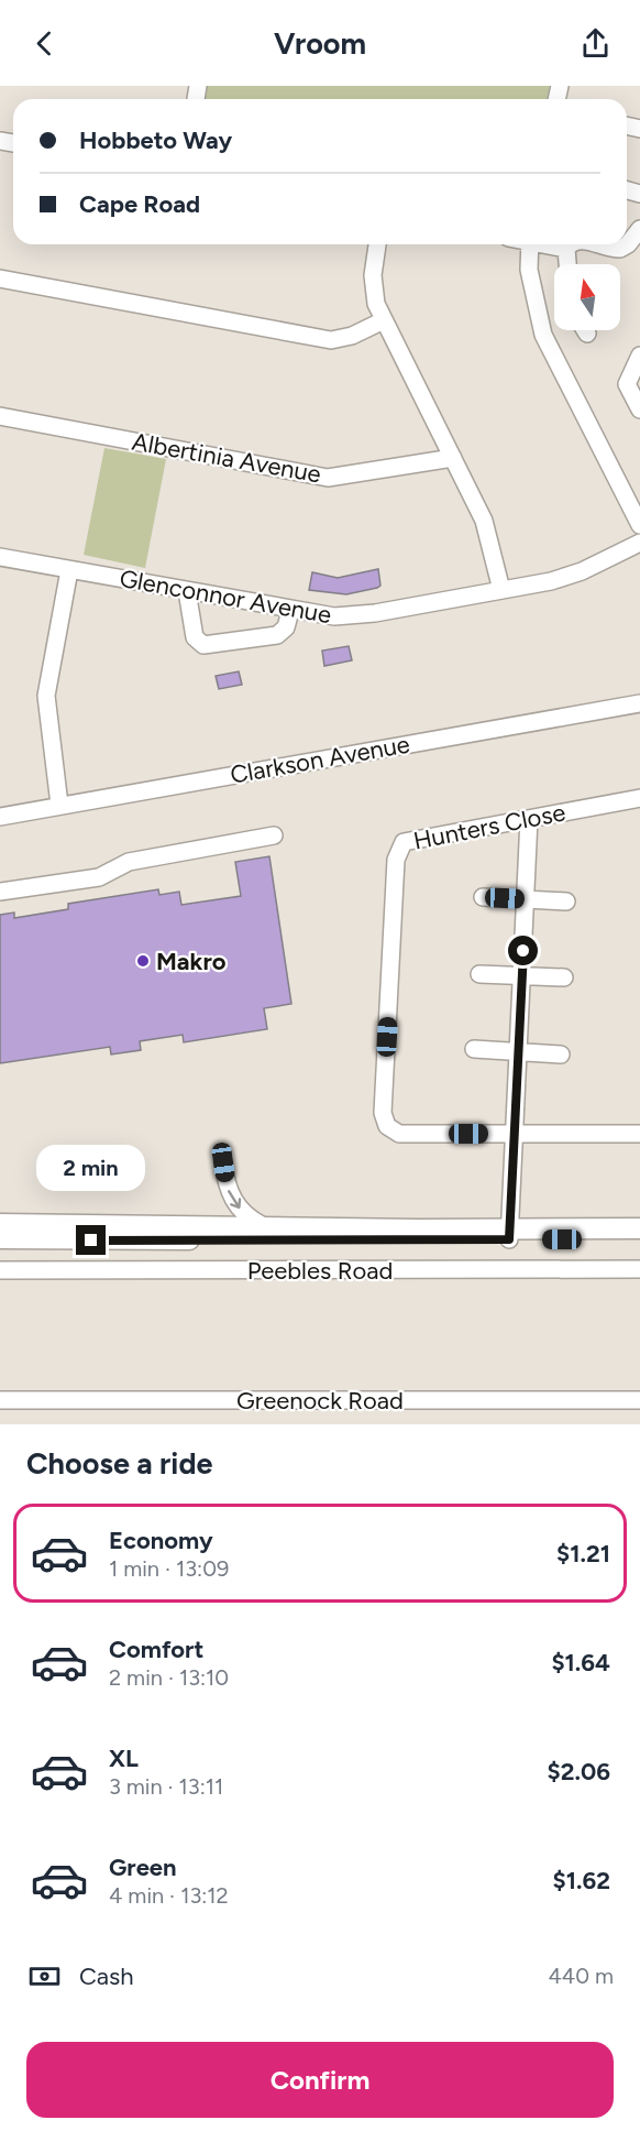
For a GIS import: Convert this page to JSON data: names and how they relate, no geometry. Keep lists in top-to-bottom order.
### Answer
{
  "streets": {
    "street": [
      "Albertinia Avenue",
      "Glenconnor Avenue",
      "Clarkson Avenue",
      "Hunters Close",
      "Peebles Road",
      "Greenock Road"
    ]
  },
  "places": ["Makro"],
  "north": "top",
  "page": {
    "header": "Vroom",
    "banner": ["Hobbeto Way", "Cape Road"],
    "bubble": "2 min",
    "heading": "Choose a ride",
    "list": [
      {
        "name": "Economy",
        "note": "1 min · 13:09",
        "value": "$1.21"
      },
      {
        "name": "Comfort",
        "note": "2 min · 13:10",
        "value": "$1.64"
      },
      {
        "name": "XL",
        "note": "3 min · 13:11",
        "value": "$2.06"
      },
      {
        "name": "Green",
        "note": "4 min · 13:12",
        "value": "$1.62"
      }
    ],
    "pay": ["Cash", "440 m"],
    "buttons": "Confirm"
  }
}
